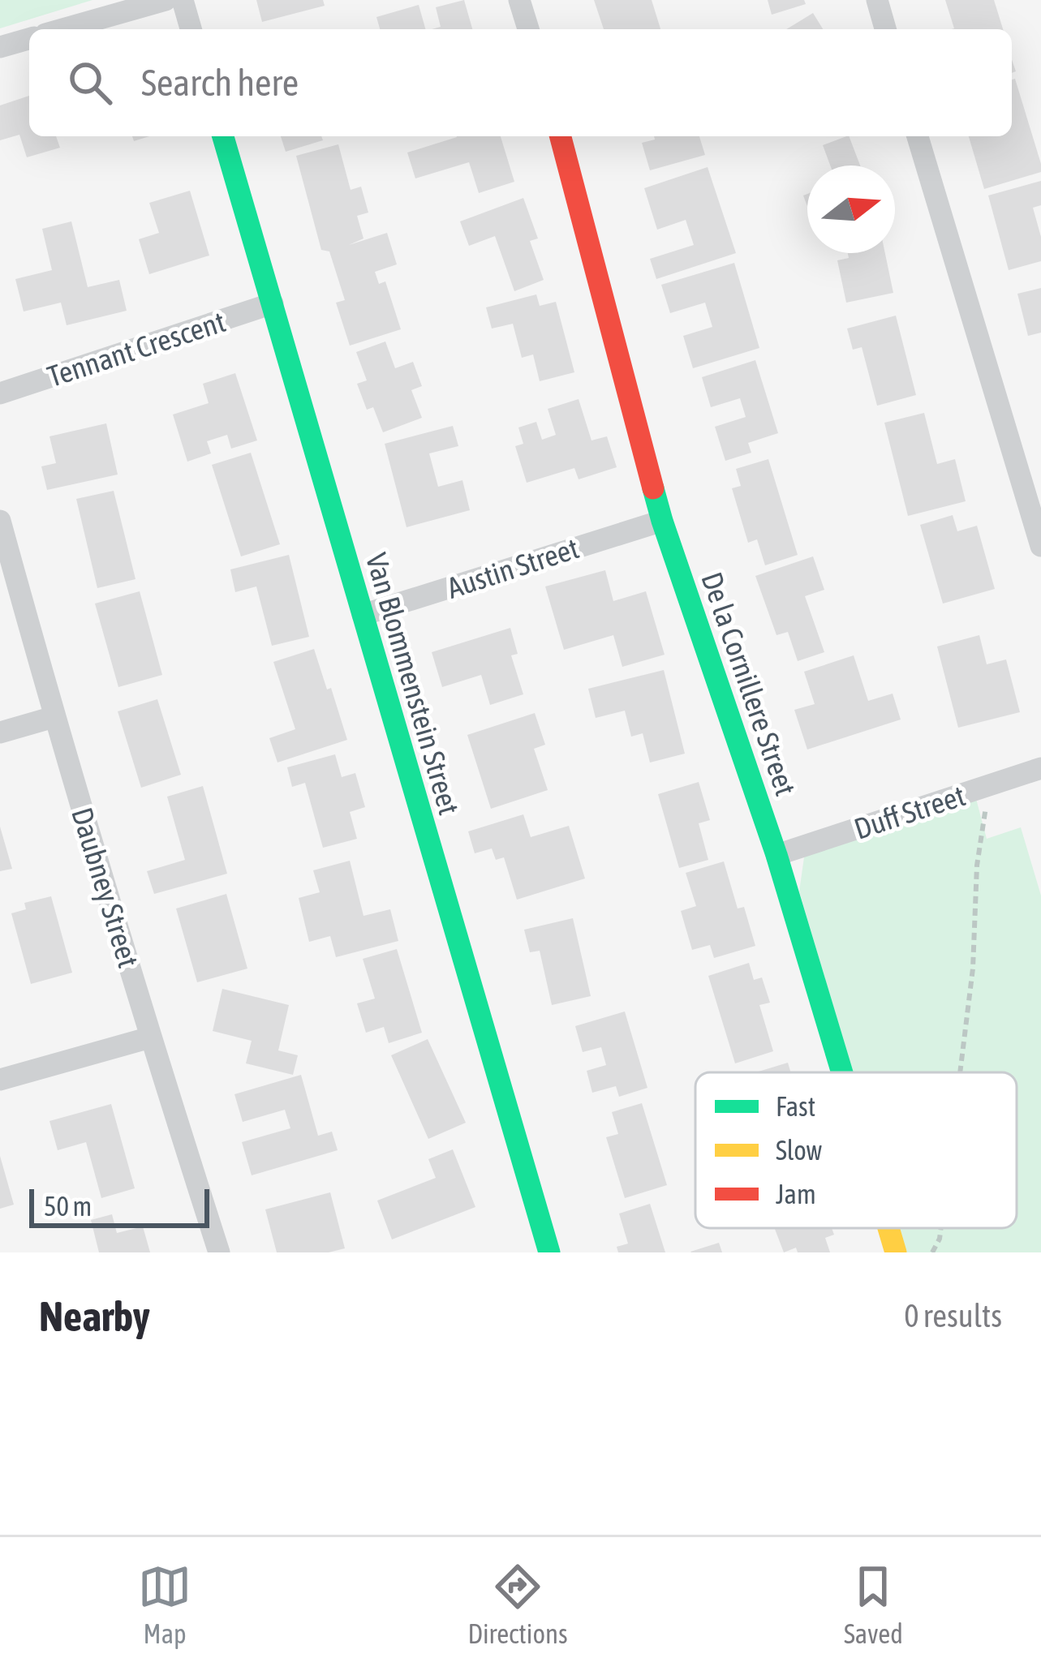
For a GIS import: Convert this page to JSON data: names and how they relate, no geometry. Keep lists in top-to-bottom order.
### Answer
{
  "streets": {
    "street": [
      "Tennant Crescent",
      "Austin Street",
      "Van Blommenstein Street",
      "De la Cornillere Street",
      "Duff Street",
      "Daubney Street"
    ]
  },
  "crossings": [
    ["Tennant Crescent", "Van Blommenstein Street"],
    ["Austin Street", "Van Blommenstein Street"],
    ["Austin Street", "De la Cornillere Street"],
    ["De la Cornillere Street", "Duff Street"]
  ],
  "legend": ["Fast", "Slow", "Jam"],
  "scale_bar": "50 m",
  "north": "right",
  "page": {
    "search": "Search here",
    "scale": "50 m",
    "heading": ["Nearby", "0 results"],
    "nav": ["Map", "Directions", "Saved"]
  }
}
